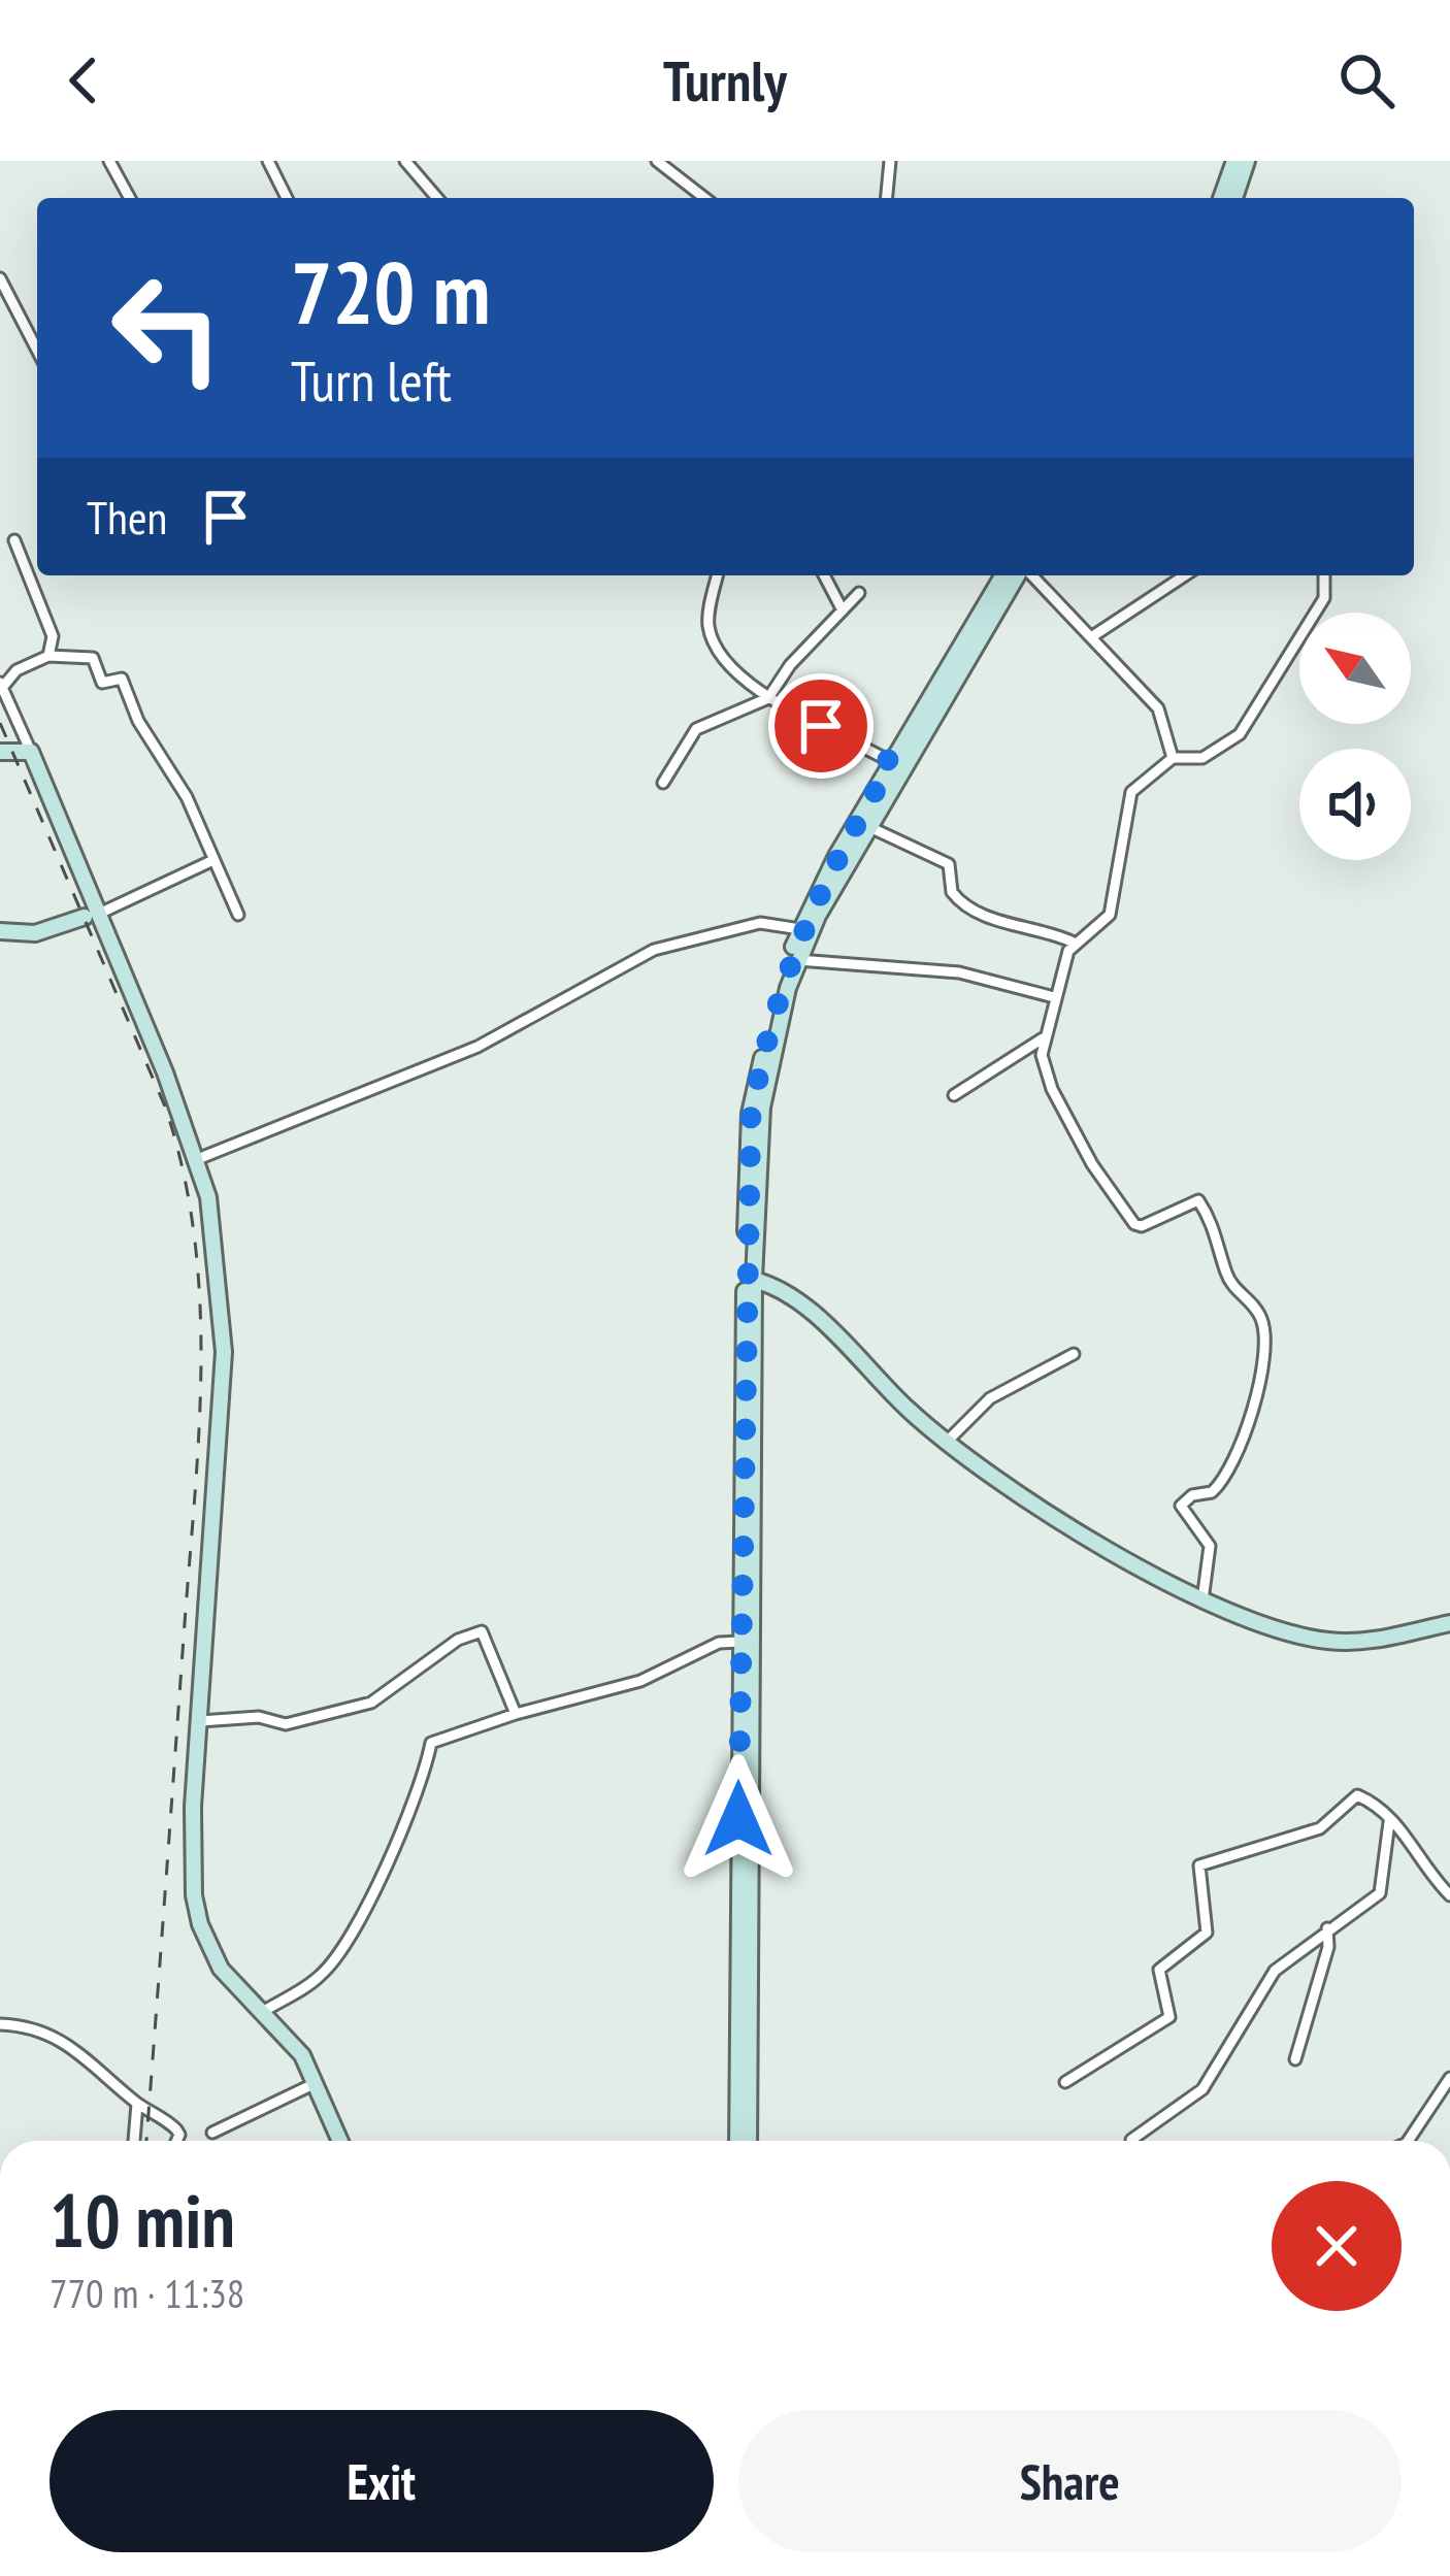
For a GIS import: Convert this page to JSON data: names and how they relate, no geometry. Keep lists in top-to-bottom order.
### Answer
{
  "north": "top left",
  "page": {
    "header": "Turnly",
    "turn": ["720 m", "Turn left"],
    "then": "Then",
    "heading": ["10 min", "770 m · 11:38"],
    "buttons": ["Exit", "Share"]
  }
}
